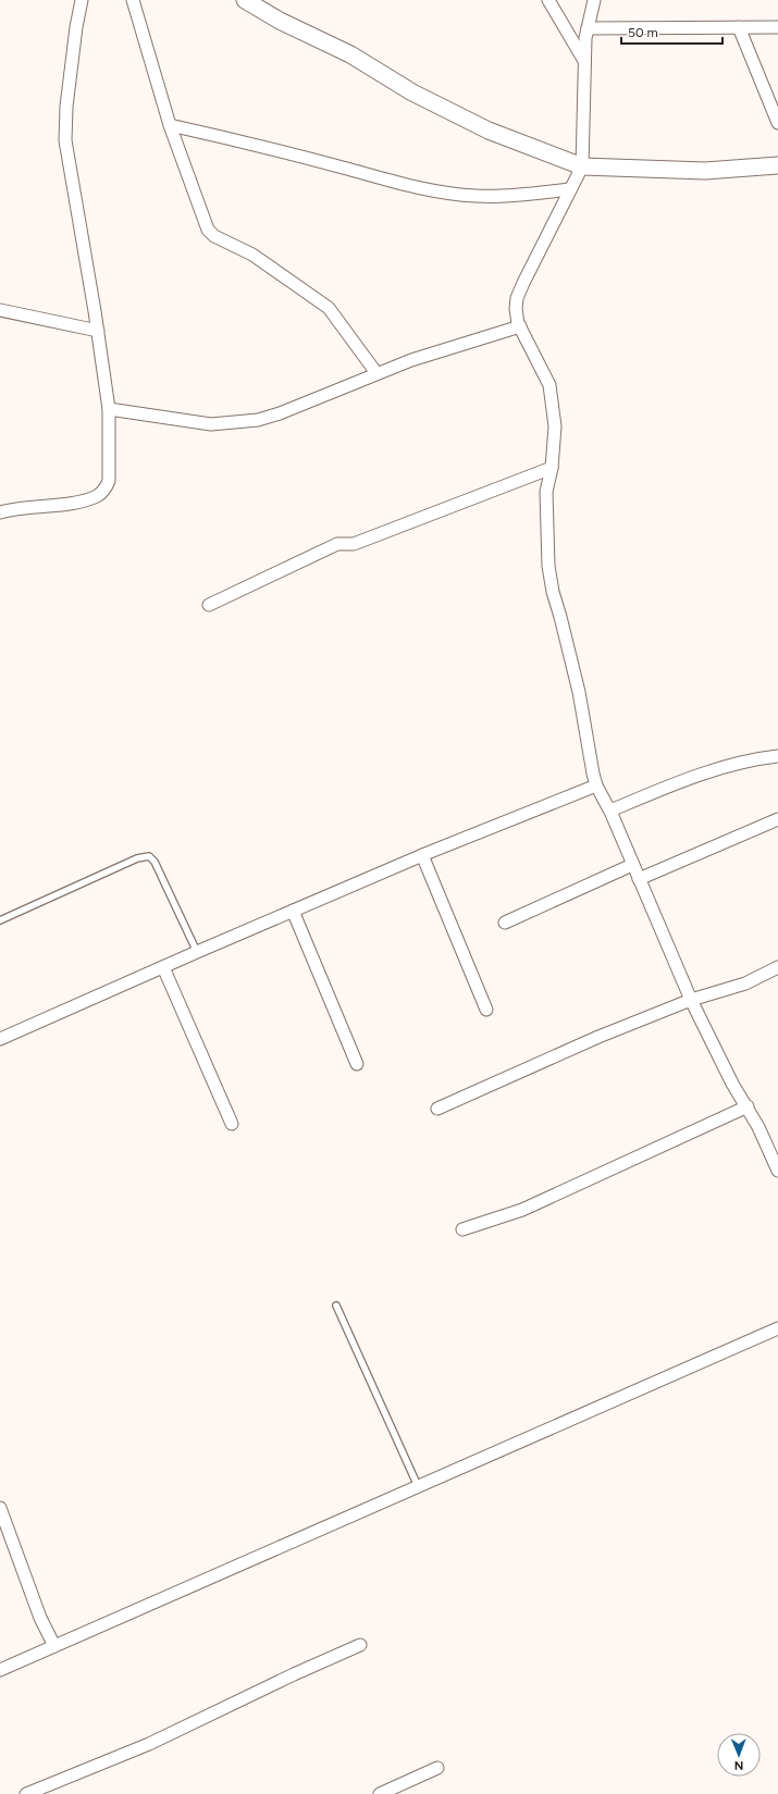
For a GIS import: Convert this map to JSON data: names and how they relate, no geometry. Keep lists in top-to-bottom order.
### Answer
{
  "scale_bar": "50 m",
  "north": "bottom"
}
